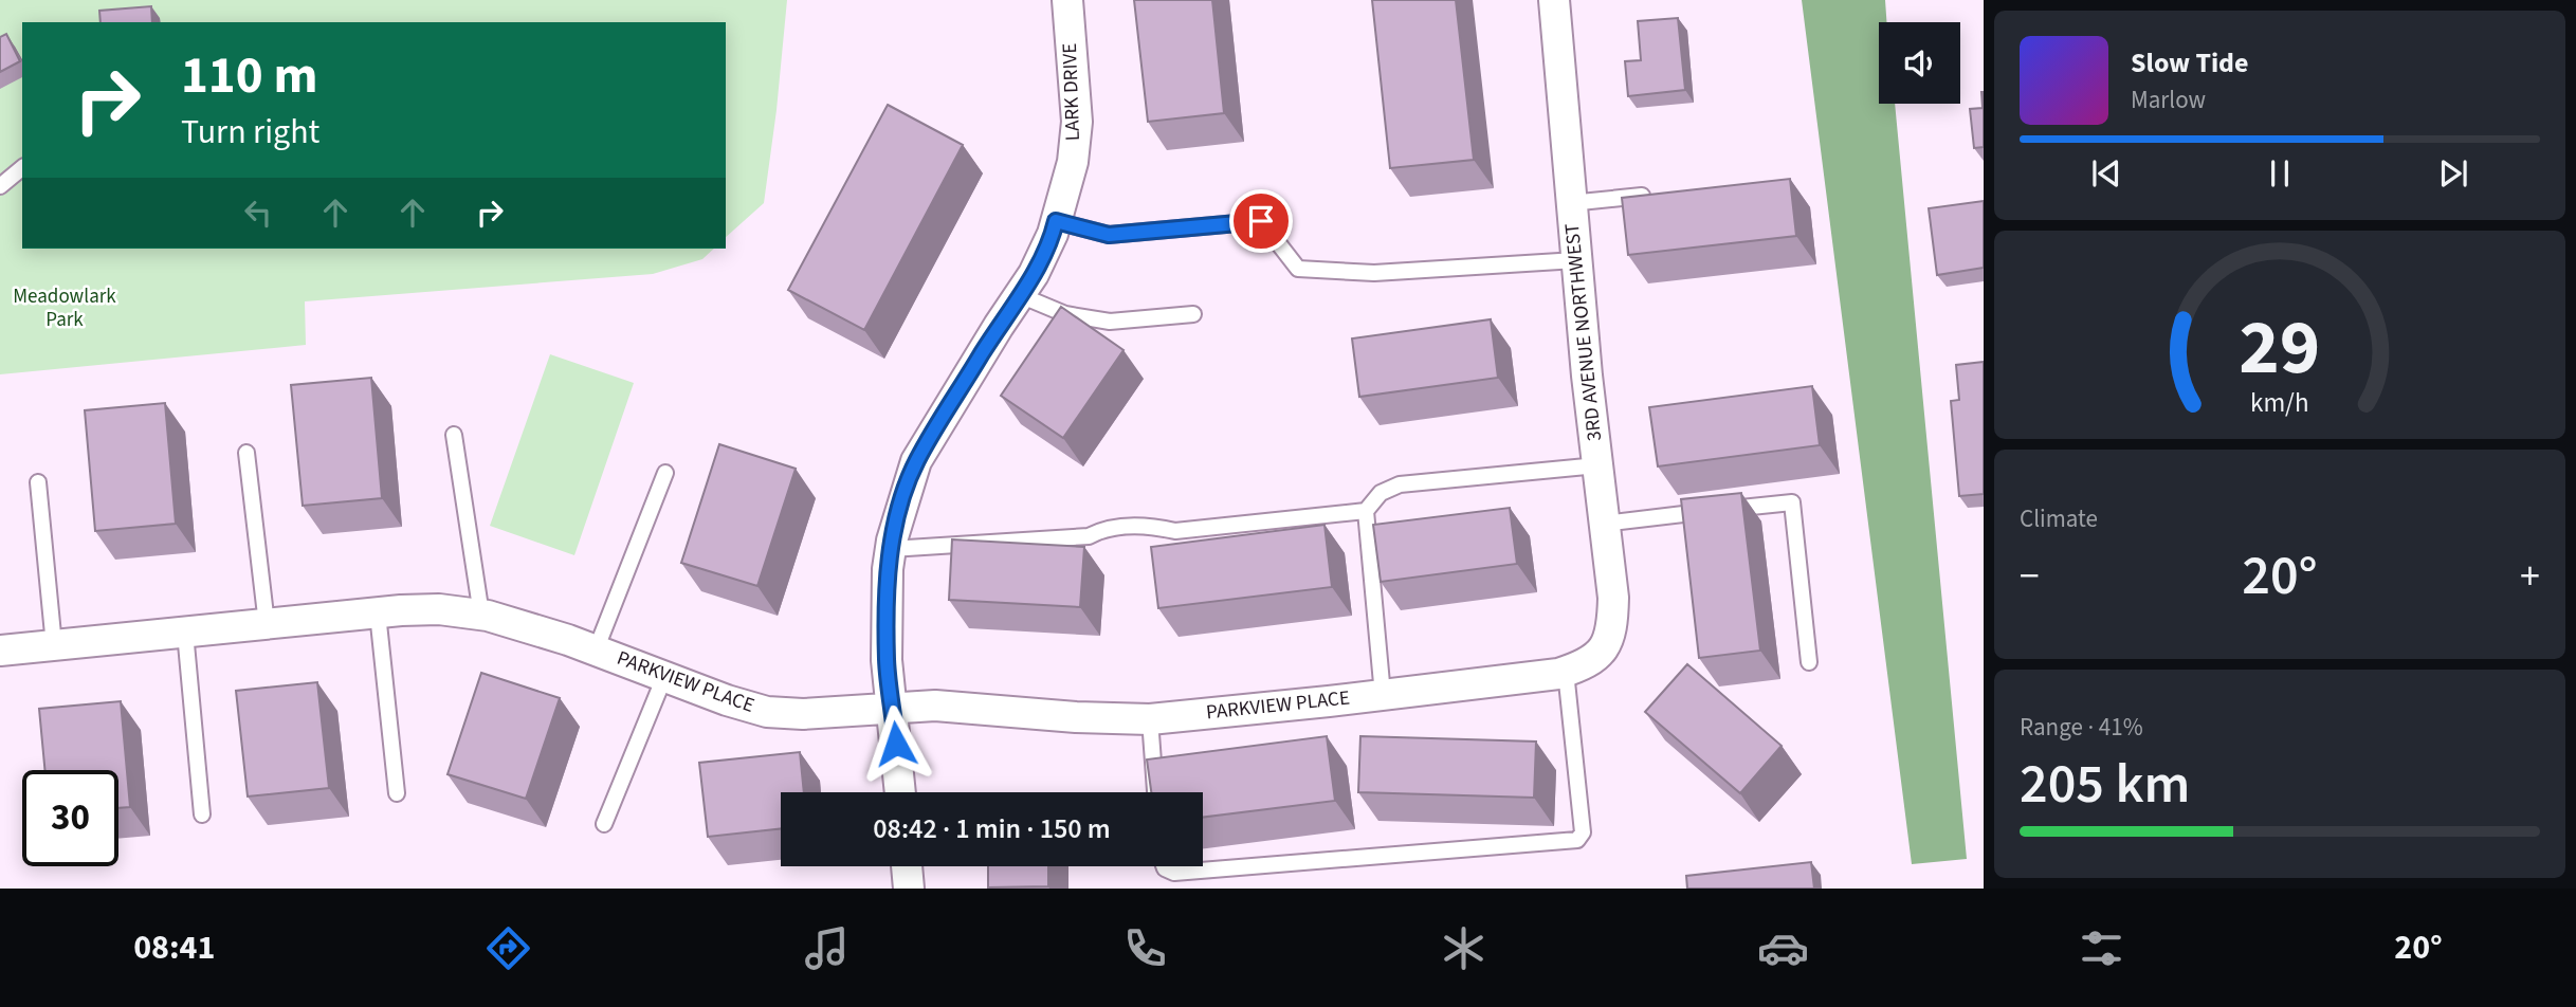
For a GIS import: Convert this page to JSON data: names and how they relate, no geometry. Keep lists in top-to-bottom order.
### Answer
{
  "streets": {
    "street": ["LARK DRIVE", "3RD AVENUE NORTHWEST", "PARKVIEW PLACE"]
  },
  "crossings": [
    ["LARK DRIVE", "PARKVIEW PLACE"],
    ["3RD AVENUE NORTHWEST", "PARKVIEW PLACE"]
  ],
  "parks": ["Meadowlark Park"],
  "page": {
    "turn": ["110 m", "Turn right"],
    "song": ["Slow Tide", "Marlow"],
    "tile": [
      "Climate",
      ["Range · 41%", "205 km"]
    ],
    "heat": ["−", "20°", "+"],
    "limit": "30",
    "trip": "08:42 · 1 min · 150 m",
    "tabs": ["08:41", "20°"],
    "gauge": ["29", "km/h"]
  }
}
